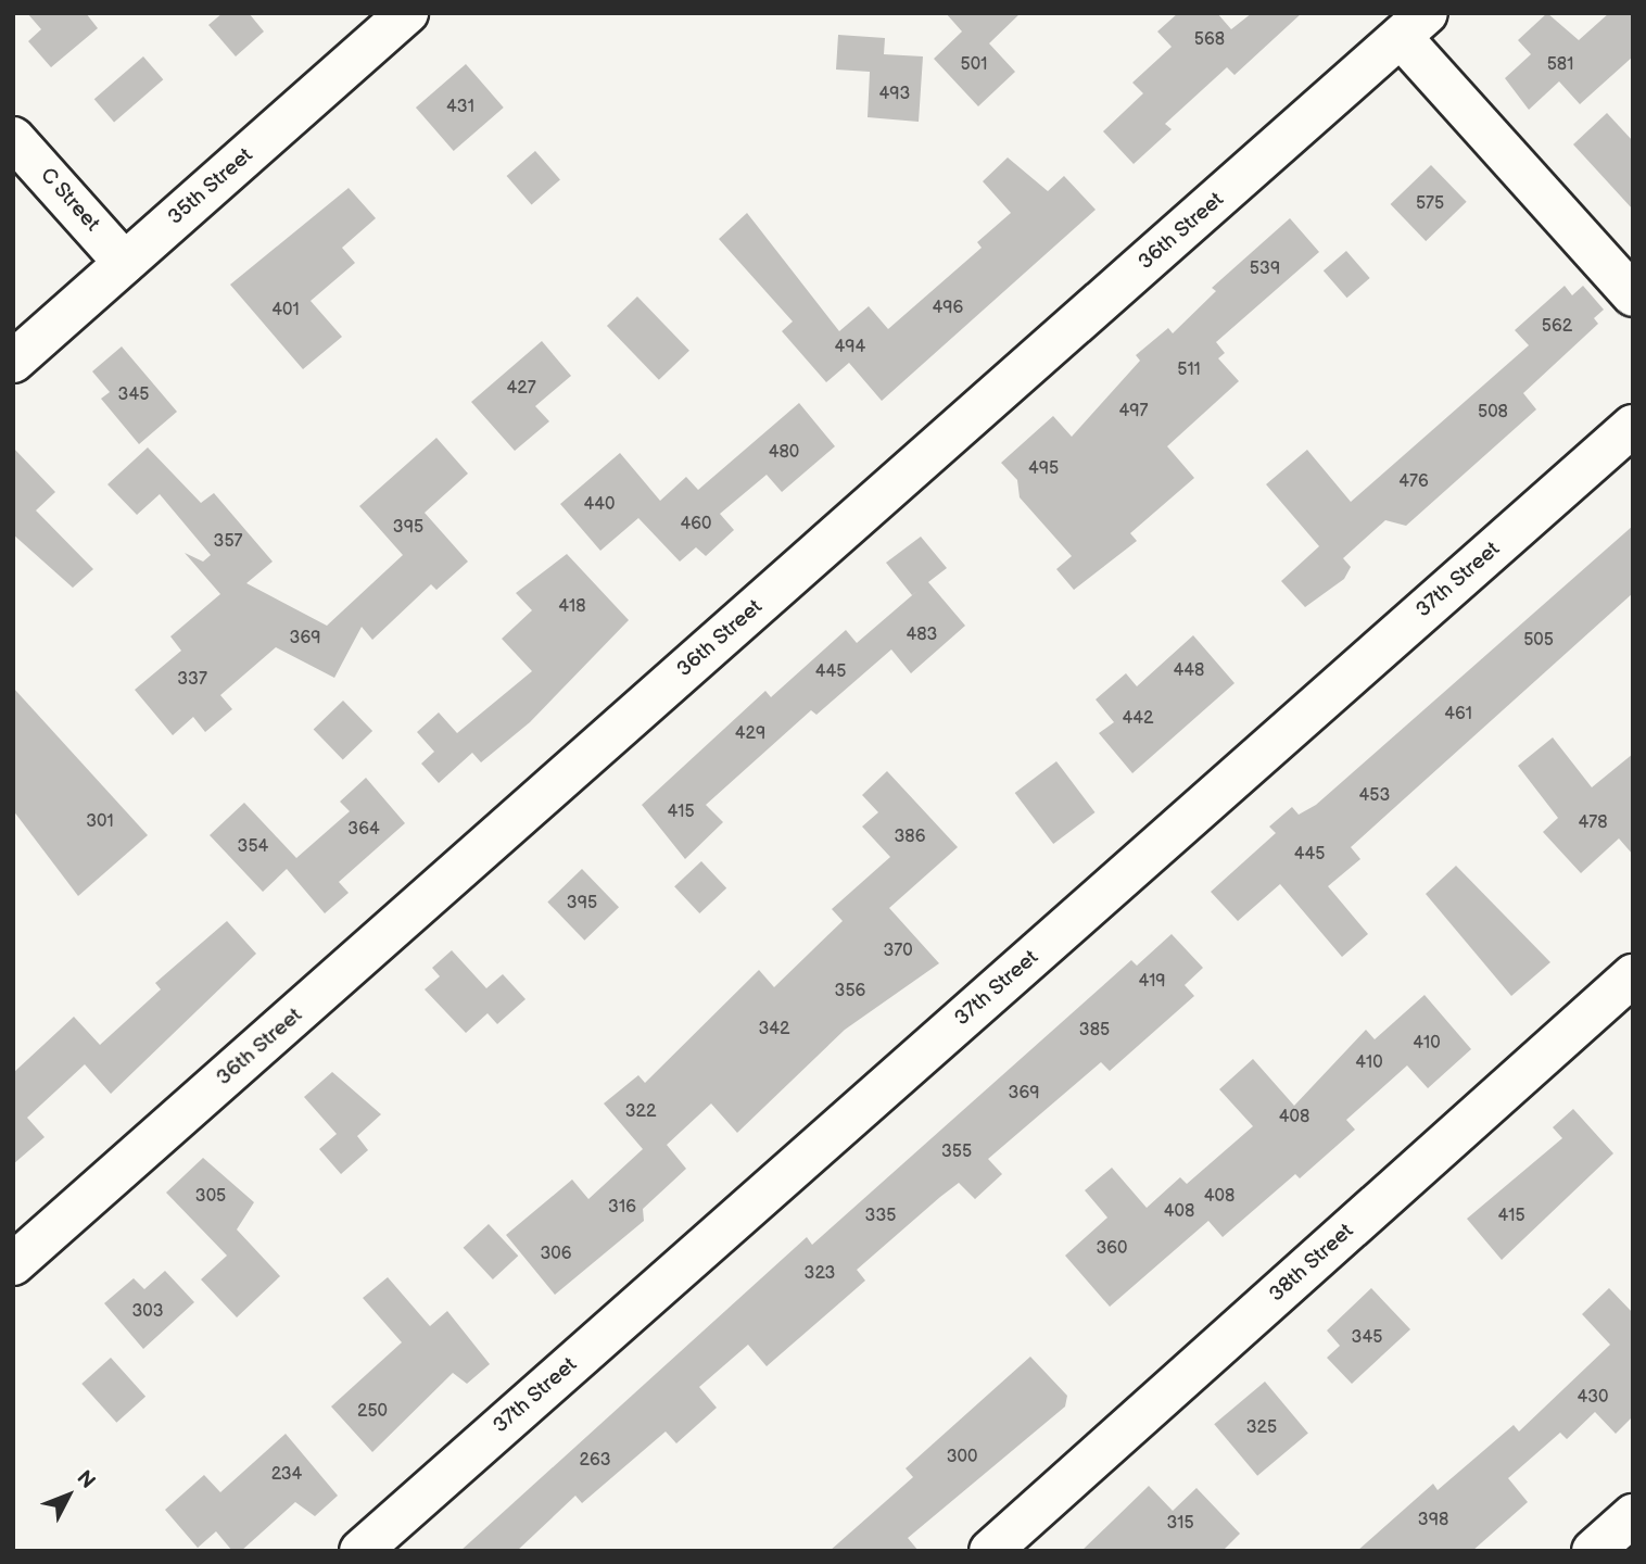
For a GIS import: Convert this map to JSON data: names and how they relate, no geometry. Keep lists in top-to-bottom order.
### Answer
{
  "streets": {
    "street": [
      "35th Street",
      "C Street",
      "36th Street",
      "37th Street",
      "38th Street"
    ]
  },
  "crossings": [
    ["35th Street", "C Street"]
  ],
  "house_numbers": [
    "568",
    "501",
    "581",
    "493",
    "431",
    "575",
    "539",
    "496",
    "401",
    "562",
    "494",
    "511",
    "427",
    "345",
    "497",
    "508",
    "480",
    "495",
    "476",
    "440",
    "460",
    "395",
    "357",
    "418",
    "483",
    "369",
    "505",
    "448",
    "445",
    "337",
    "461",
    "442",
    "429",
    "453",
    "415",
    "301",
    "478",
    "364",
    "386",
    "354",
    "445",
    "395",
    "370",
    "419",
    "356",
    "342",
    "385",
    "410",
    "410",
    "369",
    "322",
    "408",
    "355",
    "305",
    "408",
    "316",
    "408",
    "335",
    "415",
    "360",
    "306",
    "323",
    "303",
    "345",
    "430",
    "250",
    "325",
    "300",
    "263",
    "234",
    "398",
    "315"
  ],
  "north": "top right"
}
